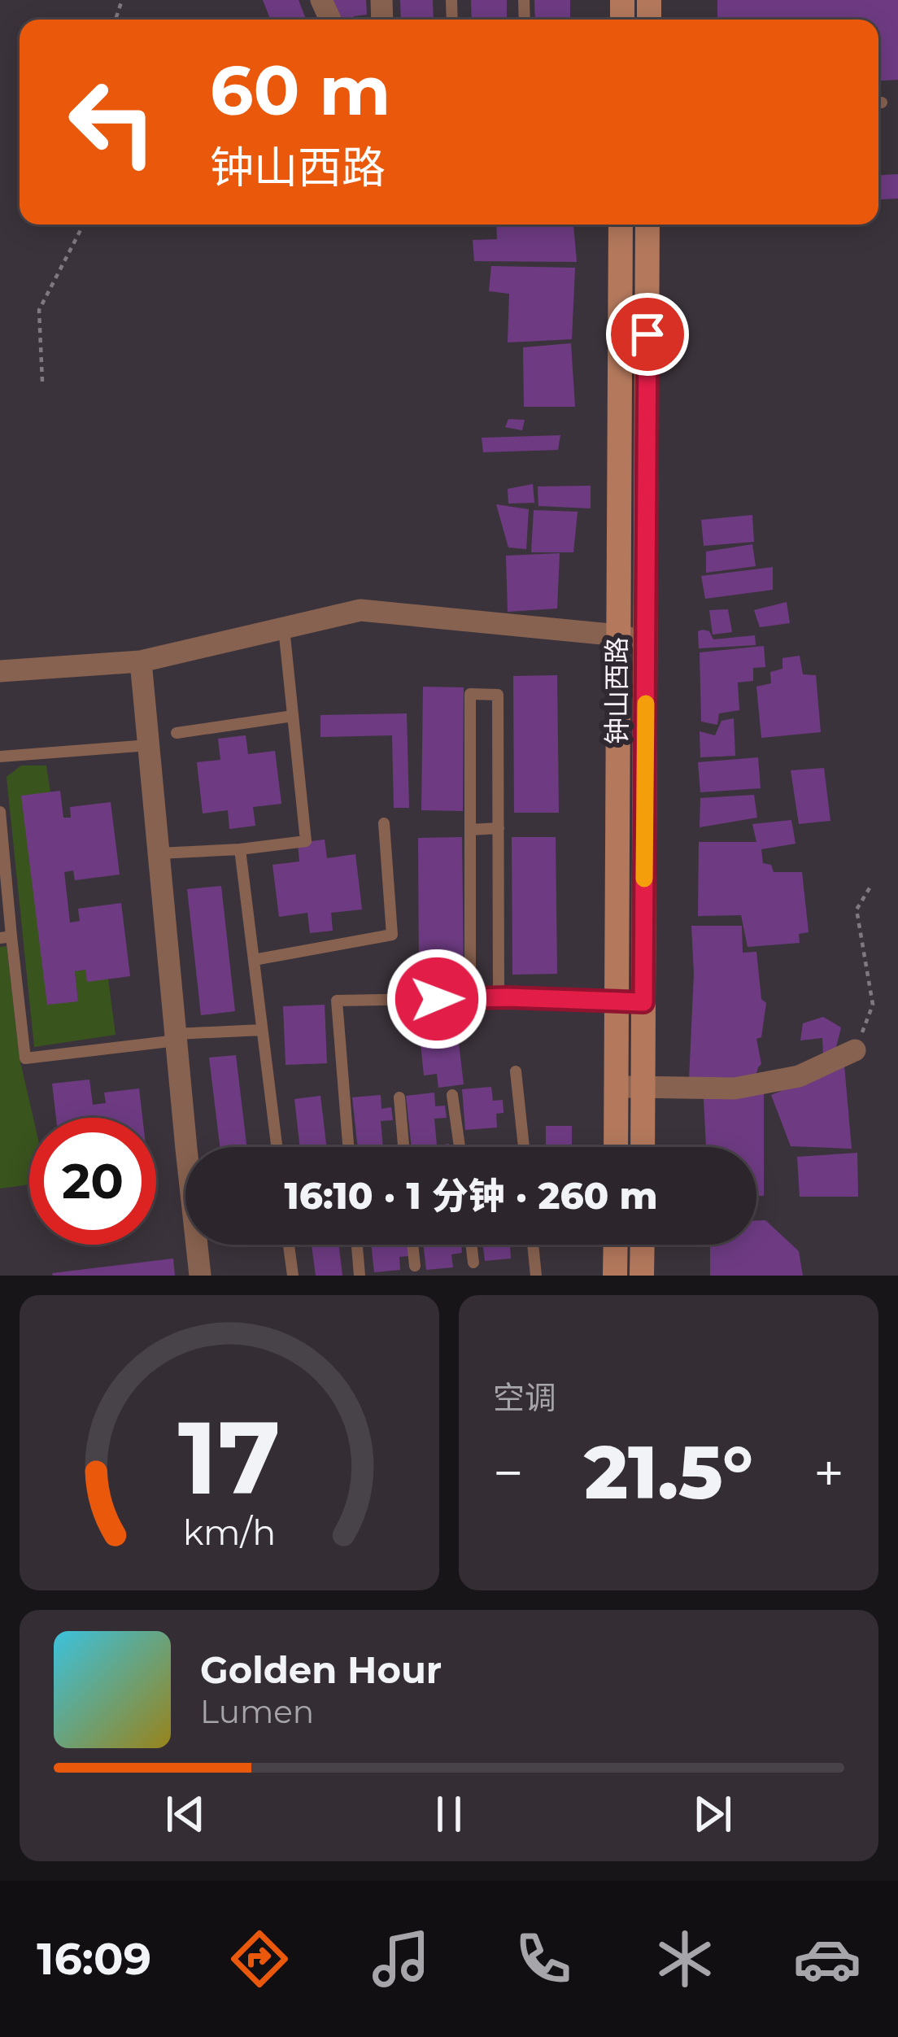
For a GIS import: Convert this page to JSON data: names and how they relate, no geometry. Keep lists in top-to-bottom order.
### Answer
{
  "streets": {
    "main road": ["钟山西路"]
  },
  "page": {
    "turn": ["60 m", "钟山西路"],
    "limit": "20",
    "trip": "16:10 · 1 分钟 · 260 m",
    "tile": "空调",
    "heat": ["−", "21.5°", "+"],
    "song": ["Golden Hour", "Lumen"],
    "tabs": "16:09",
    "gauge": ["17", "km/h"]
  }
}
